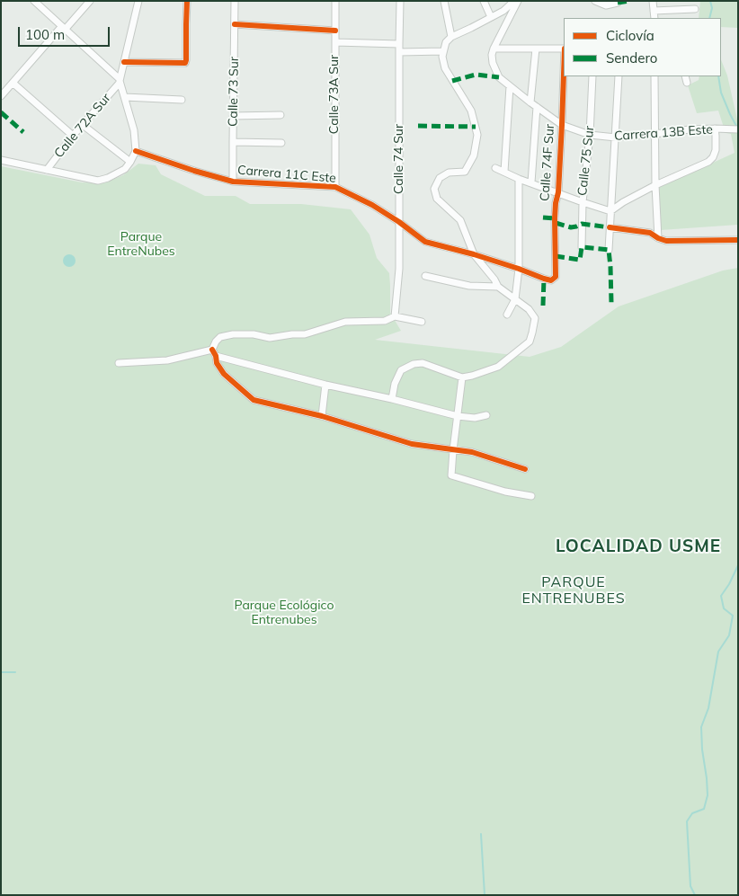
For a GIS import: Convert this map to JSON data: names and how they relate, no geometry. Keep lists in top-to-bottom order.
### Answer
{
  "streets": {
    "street": [
      "Calle 73 Sur",
      "Calle 73A Sur",
      "Calle 72A Sur",
      "Carrera 13B Este",
      "Calle 74 Sur",
      "Calle 75 Sur",
      "Calle 74F Sur",
      "Carrera 11C Este"
    ]
  },
  "crossings": [
    ["Calle 73 Sur", "Carrera 11C Este"],
    ["Calle 73A Sur", "Carrera 11C Este"],
    ["Carrera 13B Este", "Calle 75 Sur"],
    ["Carrera 13B Este", "Calle 74F Sur"],
    ["Calle 74 Sur", "Carrera 11C Este"],
    ["Calle 74F Sur", "Carrera 11C Este"]
  ],
  "districts": ["LOCALIDAD USME", "PARQUE ENTRENUBES"],
  "parks": ["Parque EntreNubes", "Parque Ecológico Entrenubes"],
  "legend": ["Ciclovía", "Sendero"],
  "scale_bar": "100 m"
}
